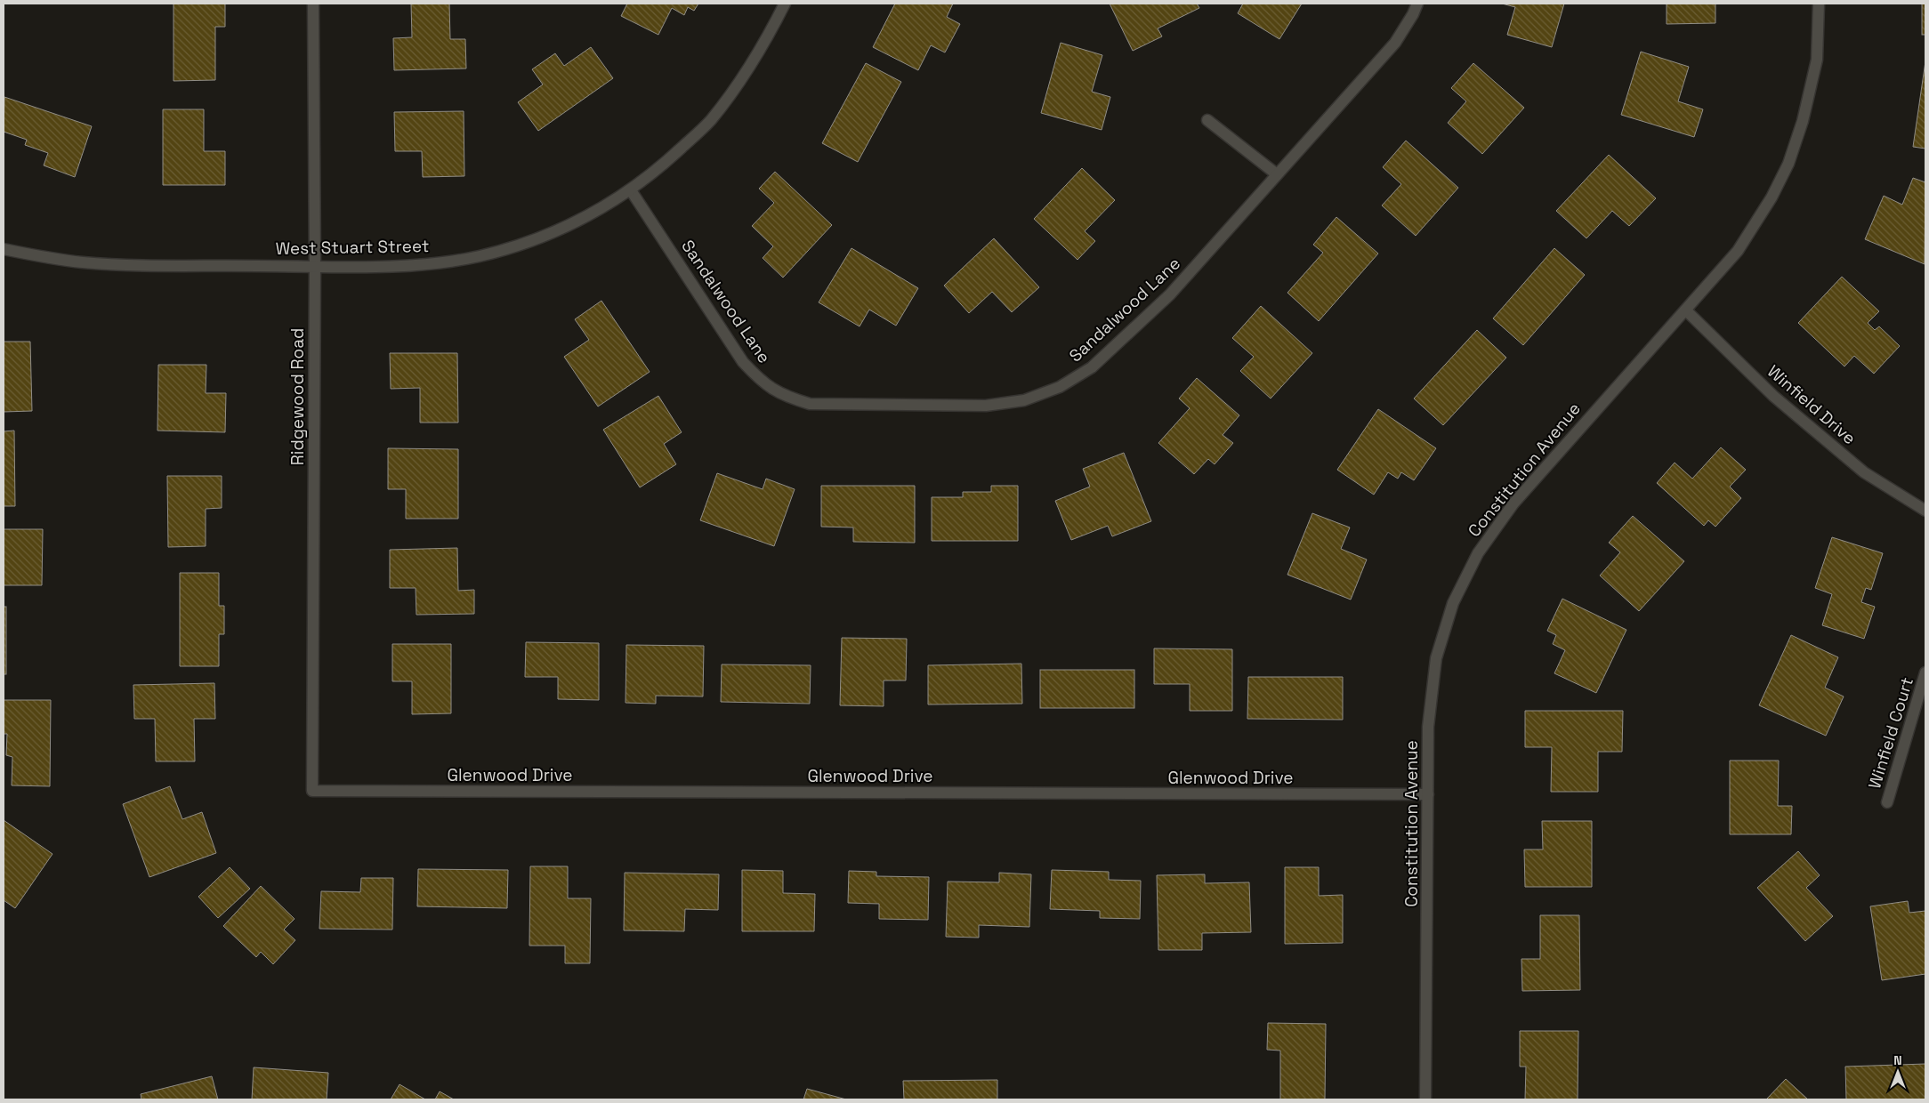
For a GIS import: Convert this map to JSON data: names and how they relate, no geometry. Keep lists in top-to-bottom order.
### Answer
{
  "streets": {
    "street": [
      "West Stuart Street",
      "Sandalwood Lane",
      "Ridgewood Road",
      "Winfield Drive",
      "Constitution Avenue",
      "Winfield Court",
      "Glenwood Drive"
    ]
  },
  "crossings": [
    ["West Stuart Street", "Sandalwood Lane"],
    ["West Stuart Street", "Ridgewood Road"],
    ["Ridgewood Road", "Glenwood Drive"],
    ["Winfield Drive", "Constitution Avenue"],
    ["Constitution Avenue", "Glenwood Drive"]
  ],
  "north": "top"
}
